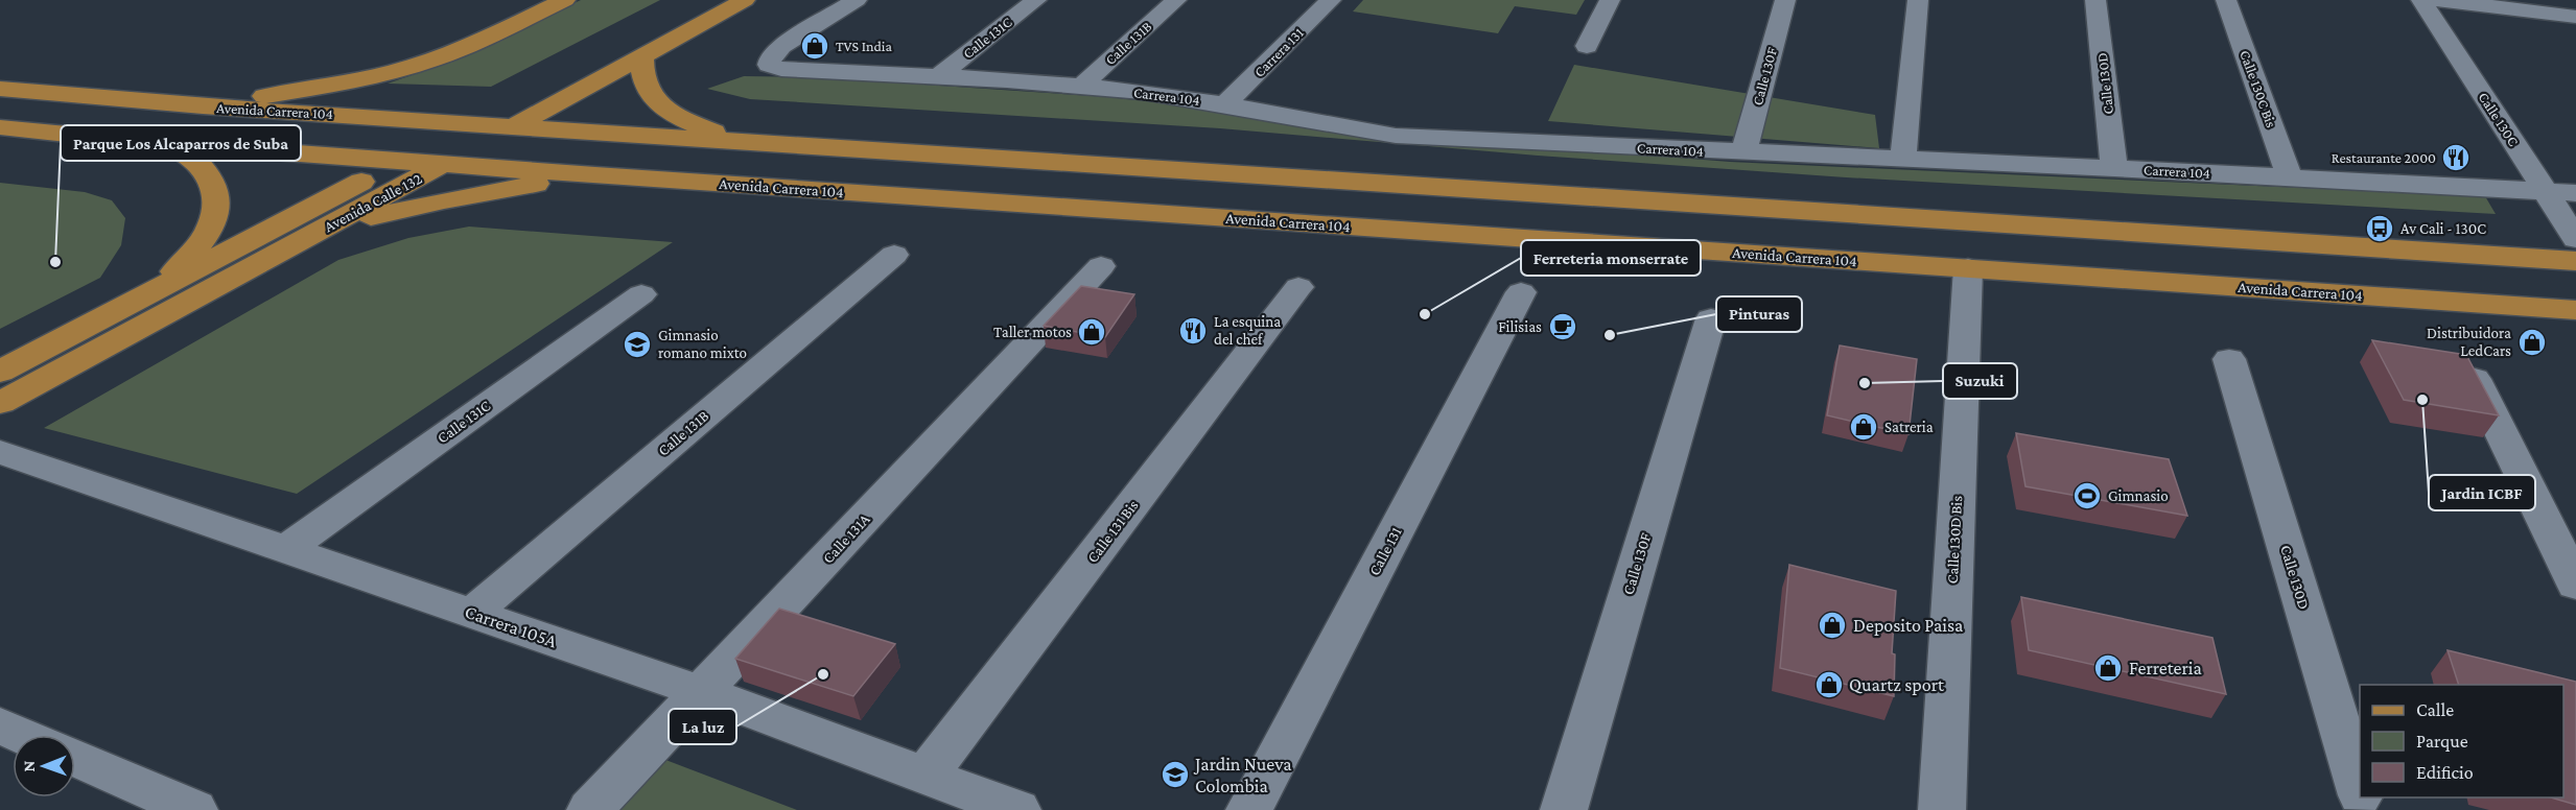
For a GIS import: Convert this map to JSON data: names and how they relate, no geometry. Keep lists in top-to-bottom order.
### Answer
{
  "streets": {
    "main road": ["Avenida Carrera 104", "Avenida Calle 132"],
    "street": [
      "Calle 131C",
      "Calle 131B",
      "Carrera 131",
      "Calle 130F",
      "Calle 130D",
      "Calle 130C Bis",
      "Carrera 104",
      "Calle 130C",
      "Calle 131 Bis",
      "Calle 131A",
      "Calle 130D Bis",
      "Calle 131",
      "Carrera 105A"
    ]
  },
  "crossings": [
    ["Calle 131C", "Carrera 104"],
    ["Calle 131C", "Carrera 105A"],
    ["Calle 131B", "Carrera 104"],
    ["Calle 131B", "Carrera 105A"],
    ["Carrera 131", "Carrera 104"],
    ["Calle 130F", "Carrera 104"],
    ["Calle 130D", "Carrera 104"],
    ["Calle 130C Bis", "Carrera 104"],
    ["Carrera 104", "Calle 130C"],
    ["Avenida Carrera 104", "Avenida Calle 132"],
    ["Avenida Carrera 104", "Calle 130D Bis"],
    ["Calle 131 Bis", "Carrera 105A"],
    ["Calle 131A", "Carrera 105A"]
  ],
  "places": {
    "shop": [
      "TVS India",
      "Taller motos",
      "Distribuidora LedCars",
      "Satreria",
      "Deposito Paisa",
      "Ferreteria",
      "Quartz sport"
    ],
    "restaurant": ["Restaurante 2000", "La esquina del chef"],
    "bus stop": ["Av Cali - 130C"],
    "other": [
      "Parque Los Alcaparros de Suba",
      "Ferreteria monserrate",
      "Pinturas",
      "Suzuki",
      "Jardin ICBF",
      "La luz"
    ],
    "cafe": ["Filisias"],
    "school or university": ["Gimnasio romano mixto", "Jardin Nueva Colombia"],
    "sports": ["Gimnasio"]
  },
  "legend": ["Calle", "Parque", "Edificio"],
  "north": "left"
}
